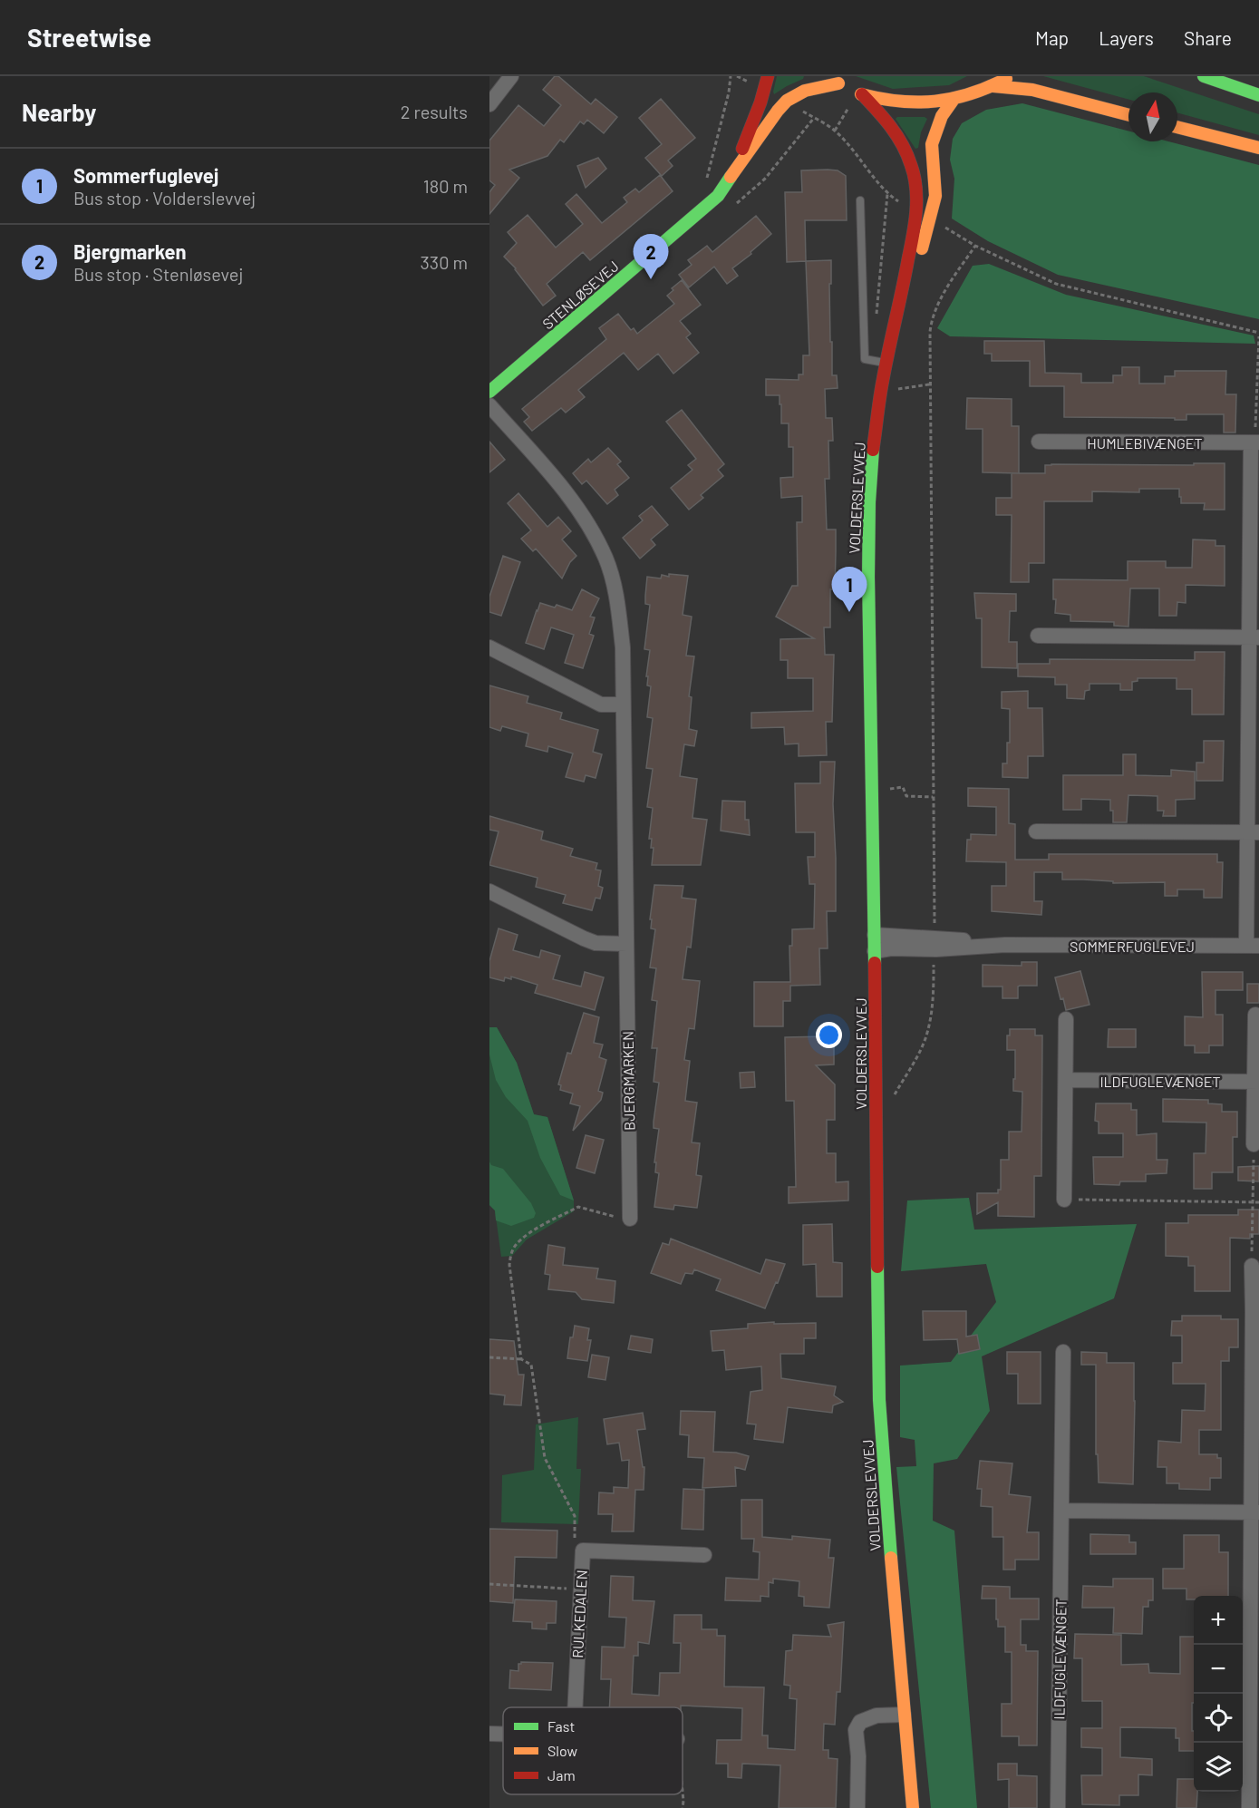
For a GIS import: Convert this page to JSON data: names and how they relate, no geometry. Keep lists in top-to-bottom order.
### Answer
{
  "streets": {
    "main road": ["STENLØSEVEJ", "VOLDERSLEVVEJ"],
    "street": [
      "HUMLEBIVÆNGET",
      "SOMMERFUGLEVEJ",
      "BJERGMARKEN",
      "ILDFUGLEVÆNGET",
      "RULKEDALEN"
    ]
  },
  "crossings": [
    ["STENLØSEVEJ", "VOLDERSLEVVEJ"],
    ["VOLDERSLEVVEJ", "SOMMERFUGLEVEJ"]
  ],
  "legend": ["Fast", "Slow", "Jam"],
  "north": "top",
  "page": {
    "header": "Streetwise",
    "nav": ["Map", "Layers", "Share"],
    "heading": ["Nearby", "2 results"],
    "list": [
      {
        "mark": "1",
        "name": "Sommerfuglevej",
        "note": "Bus stop · Volderslevvej",
        "value": "180 m"
      },
      {
        "mark": "2",
        "name": "Bjergmarken",
        "note": "Bus stop · Stenløsevej",
        "value": "330 m"
      }
    ],
    "pins": ["2", "1"],
    "map_buttons": ["+", "−"]
  }
}
